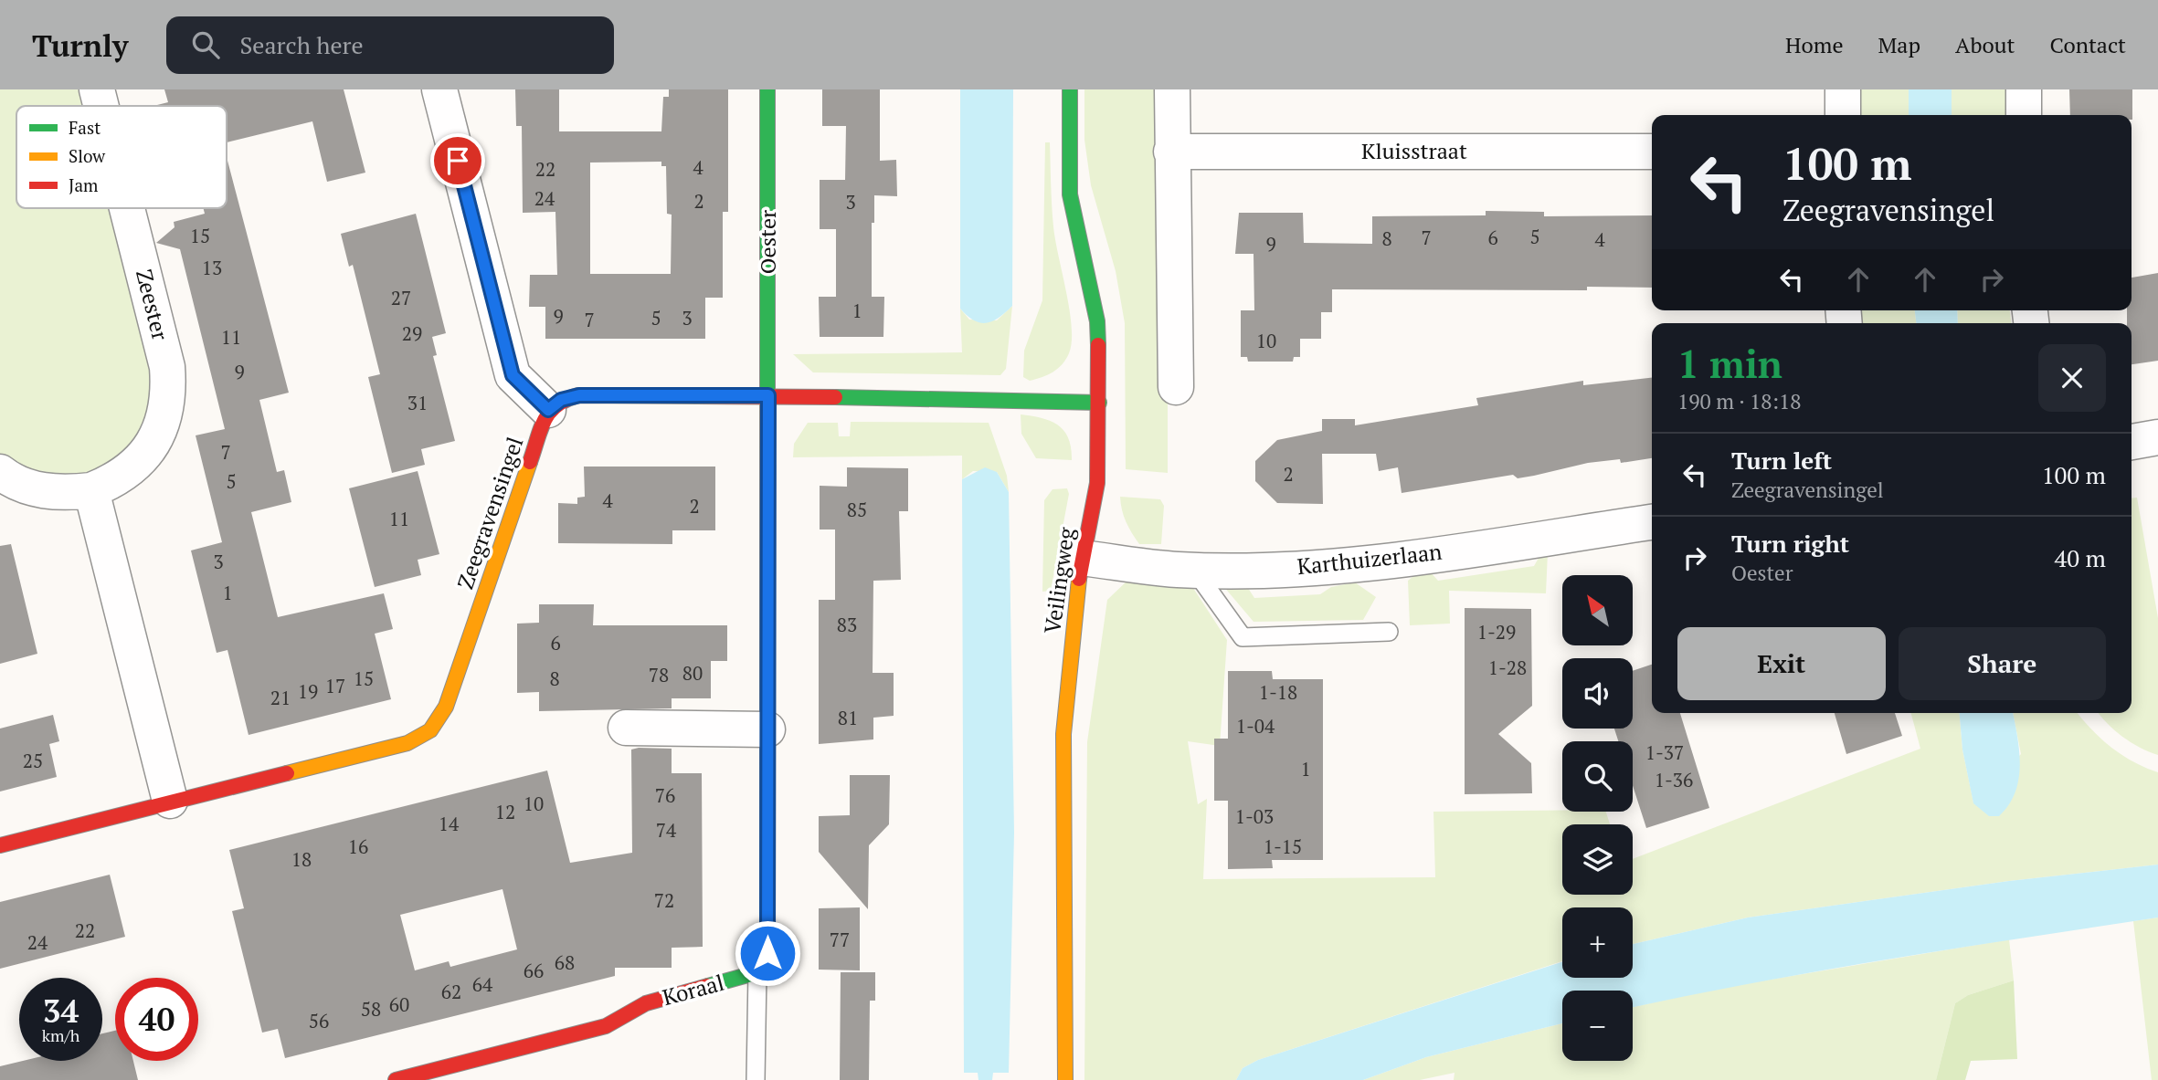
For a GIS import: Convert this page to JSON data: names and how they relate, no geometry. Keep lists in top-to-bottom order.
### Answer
{
  "streets": {
    "street": [
      "Kluisstraat",
      "Oester",
      "Zeester",
      "Zeegravensingel",
      "Karthuizerlaan",
      "Veilingweg",
      "Koraal"
    ]
  },
  "crossings": [
    ["Karthuizerlaan", "Veilingweg"]
  ],
  "house_numbers": [
    "4",
    "22",
    "24",
    "2",
    "3",
    "15",
    "5",
    "7",
    "6",
    "8",
    "4",
    "9",
    "13",
    "27",
    "1",
    "9",
    "5",
    "3",
    "7",
    "29",
    "11",
    "10",
    "9",
    "31",
    "7",
    "2",
    "5",
    "4",
    "2",
    "85",
    "11",
    "3",
    "1",
    "83",
    "1-29",
    "6",
    "1-28",
    "80",
    "78",
    "15",
    "8",
    "17",
    "19",
    "1-18",
    "21",
    "81",
    "1-04",
    "1-37",
    "25",
    "1",
    "1-36",
    "76",
    "10",
    "12",
    "1-03",
    "14",
    "74",
    "16",
    "1-15",
    "18",
    "72",
    "22",
    "77",
    "24",
    "68",
    "66",
    "64",
    "62",
    "60",
    "58",
    "56"
  ],
  "legend": ["Fast", "Slow", "Jam"],
  "north": "top left",
  "page": {
    "header": "Turnly",
    "search": "Search here",
    "nav": [
      "Home",
      "Map",
      "About",
      "Contact"
    ],
    "turn": ["100 m", "Zeegravensingel"],
    "heading": ["1 min", "190 m · 18:18"],
    "list": [
      {
        "name": "Turn left",
        "note": "Zeegravensingel",
        "value": "100 m"
      },
      {
        "name": "Turn right",
        "note": "Oester",
        "value": "40 m"
      }
    ],
    "map_buttons": ["+", "−"],
    "buttons": ["Exit", "Share"],
    "speed": "34 km/h",
    "limit": "40"
  }
}
